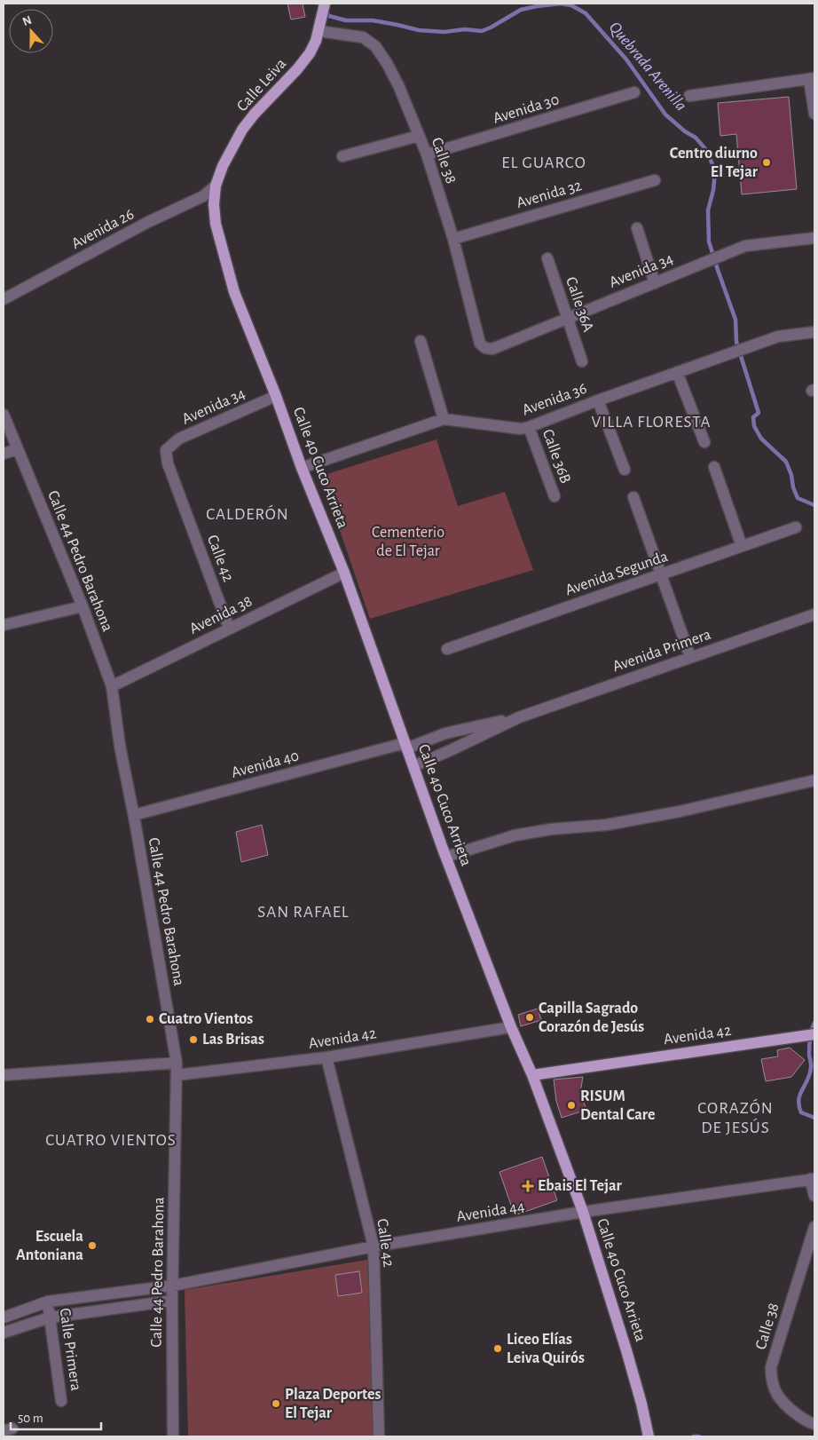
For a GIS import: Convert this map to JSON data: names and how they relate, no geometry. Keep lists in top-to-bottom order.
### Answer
{
  "streets": {
    "main road": ["Calle Leiva", "Calle 40 Cuco Arrieta", "Avenida 42"],
    "street": [
      "Avenida 30",
      "Calle 38",
      "Avenida 32",
      "Avenida 26",
      "Avenida 34",
      "Calle 36A",
      "Avenida 36",
      "Calle 36B",
      "Calle 42",
      "Calle 44 Pedro Barahona",
      "Avenida Segunda",
      "Avenida 38",
      "Avenida Primera",
      "Avenida 40",
      "Avenida 44",
      "Calle Primera"
    ]
  },
  "crossings": [
    ["Calle Leiva", "Calle 38"],
    ["Calle Leiva", "Avenida 26"],
    ["Calle Leiva", "Calle 40 Cuco Arrieta"],
    ["Avenida 30", "Calle 38"],
    ["Calle 38", "Avenida 32"],
    ["Calle 38", "Avenida 34"],
    ["Avenida 26", "Calle 40 Cuco Arrieta"],
    ["Avenida 34", "Calle 36A"],
    ["Avenida 34", "Calle 40 Cuco Arrieta"],
    ["Avenida 34", "Calle 42"],
    ["Avenida 36", "Calle 36B"],
    ["Avenida 36", "Calle 40 Cuco Arrieta"],
    ["Calle 40 Cuco Arrieta", "Avenida 38"],
    ["Calle 40 Cuco Arrieta", "Avenida Primera"],
    ["Calle 40 Cuco Arrieta", "Avenida 40"],
    ["Calle 40 Cuco Arrieta", "Avenida 42"],
    ["Calle 40 Cuco Arrieta", "Avenida 44"],
    ["Calle 42", "Avenida 38"],
    ["Calle 42", "Avenida 42"],
    ["Calle 42", "Avenida 44"],
    ["Calle 44 Pedro Barahona", "Avenida 38"],
    ["Calle 44 Pedro Barahona", "Avenida 40"],
    ["Calle 44 Pedro Barahona", "Avenida 42"],
    ["Calle 44 Pedro Barahona", "Avenida 44"],
    ["Avenida Primera", "Avenida 40"],
    ["Avenida 44", "Calle Primera"]
  ],
  "districts": [
    "EL GUARCO",
    "VILLA FLORESTA",
    "CALDERÓN",
    "SAN RAFAEL",
    "CORAZÓN DE JESÚS",
    "CUATRO VIENTOS"
  ],
  "water": ["Quebrada Arenilla"],
  "parks": ["Cementerio de El Tejar"],
  "places": {
    "other": [
      "Centro diurno El Tejar",
      "Capilla Sagrado Corazón de Jesús",
      "Cuatro Vientos",
      "Las Brisas",
      "RISUM Dental Care",
      "Escuela Antoniana",
      "Liceo Elías Leiva Quirós",
      "Plaza Deportes El Tejar"
    ],
    "health": ["Ebais El Tejar"]
  },
  "scale_bar": "50 m",
  "north": "top"
}
